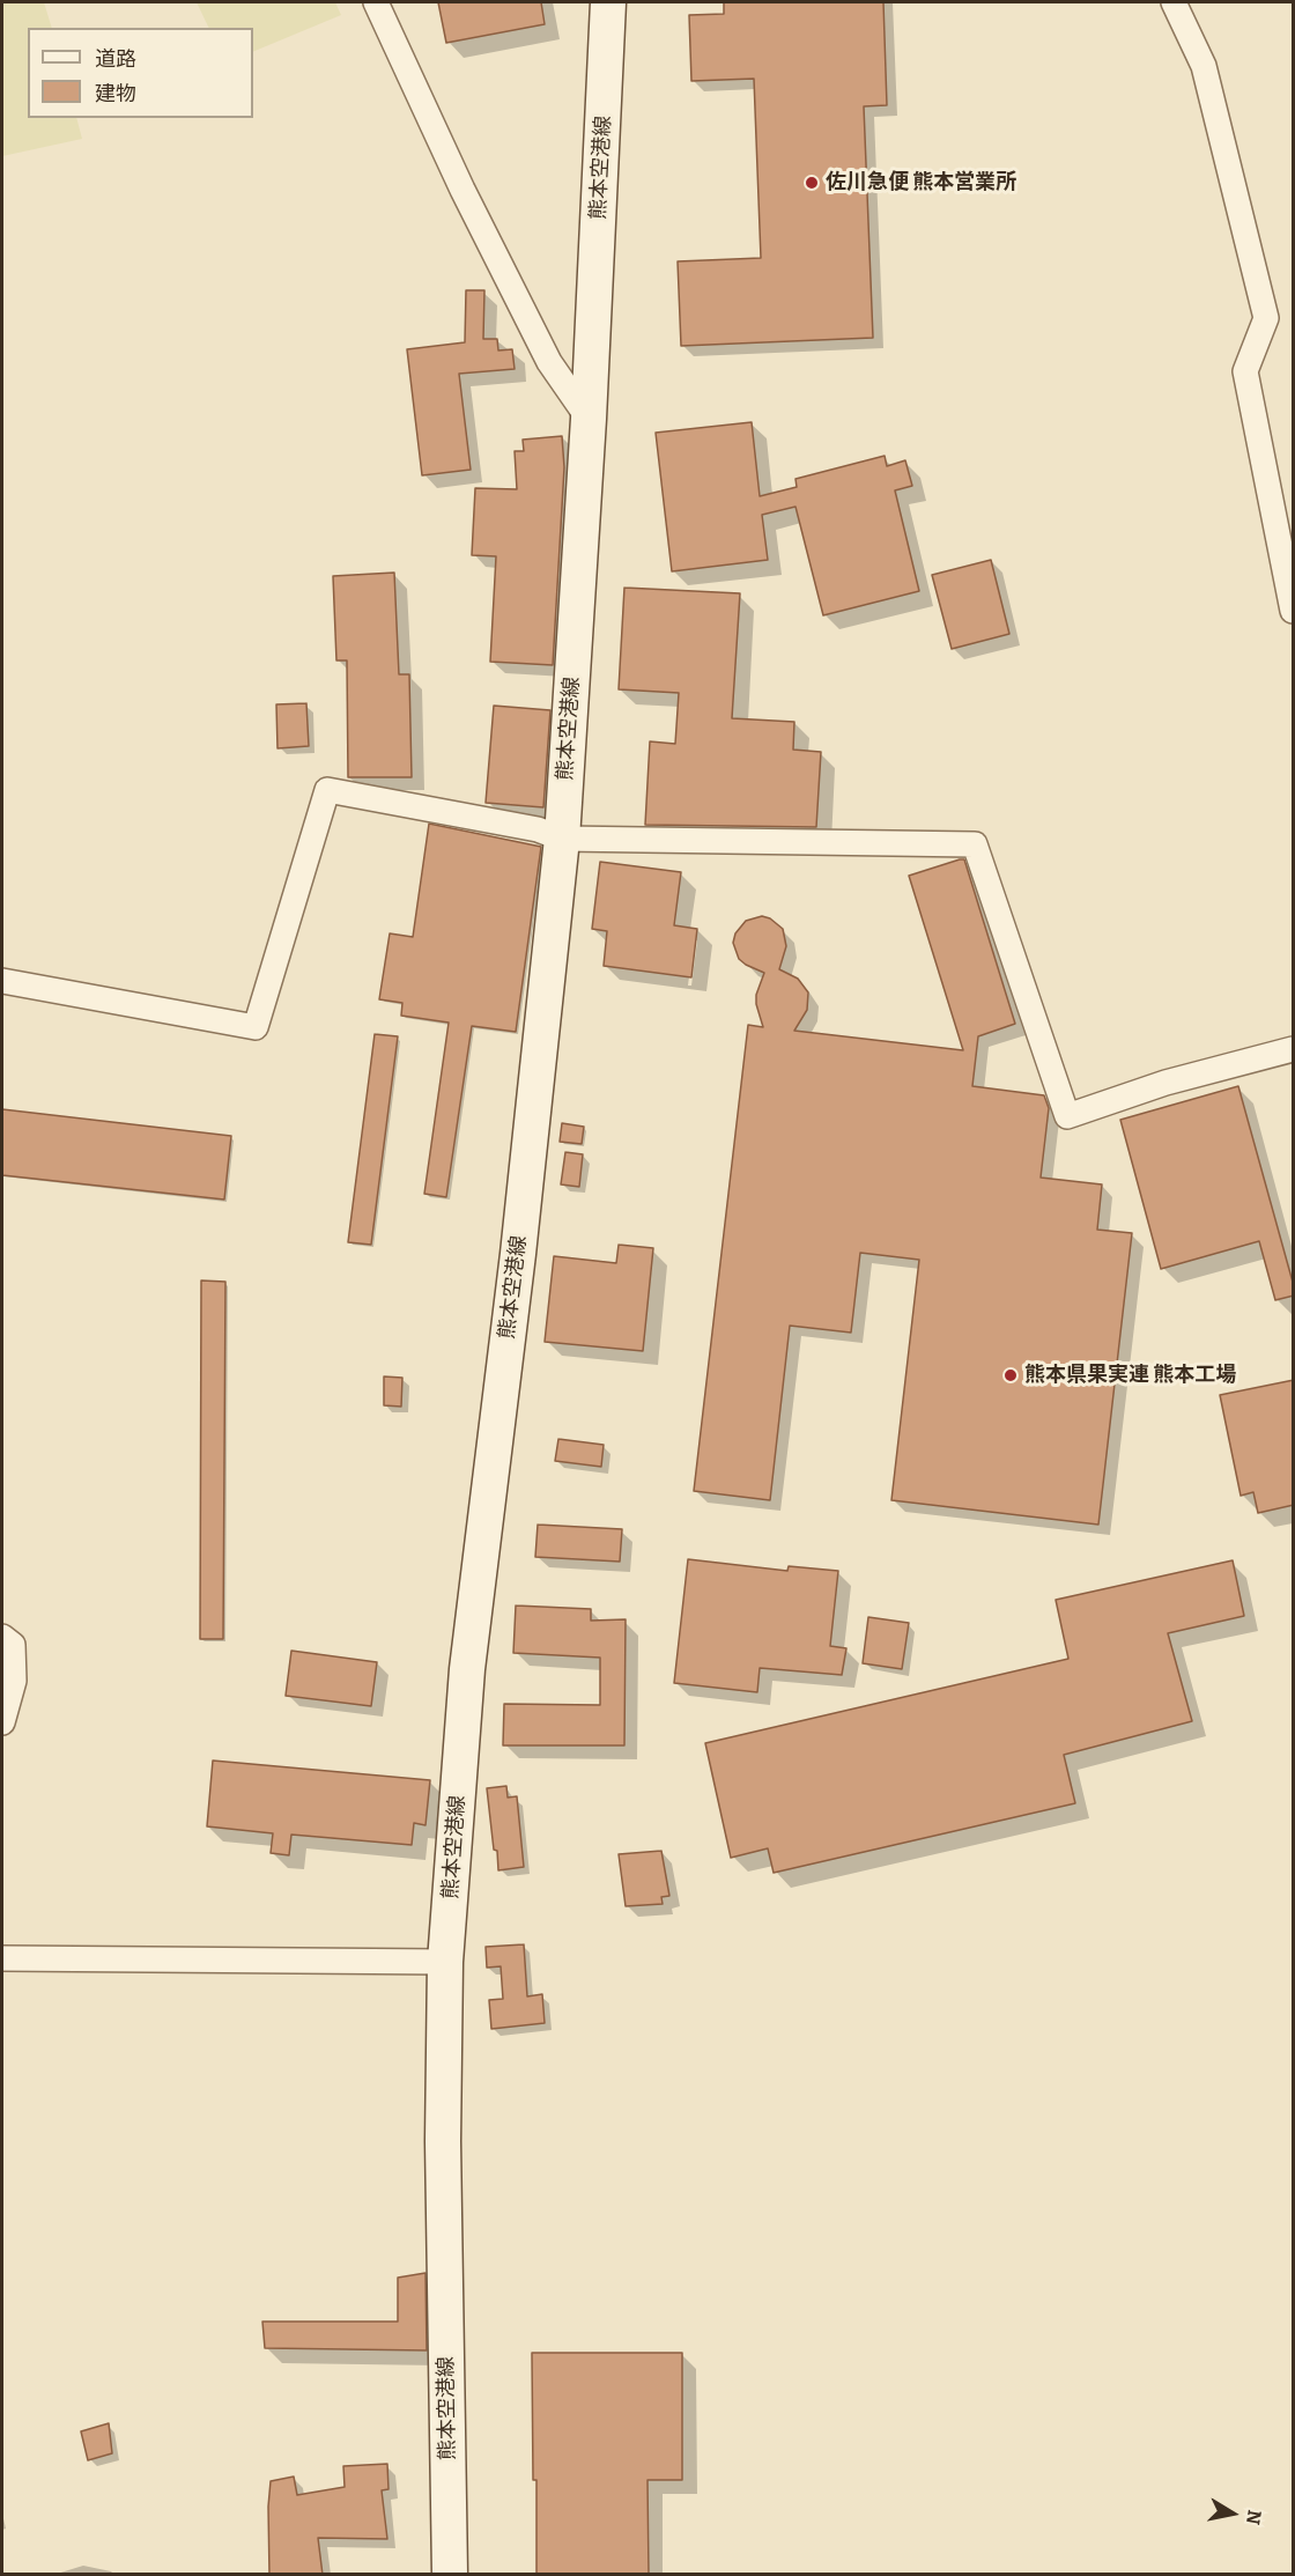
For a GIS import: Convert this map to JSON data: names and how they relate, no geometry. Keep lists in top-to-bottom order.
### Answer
{
  "streets": {
    "main road": ["熊本空港線"]
  },
  "places": ["佐川急便 熊本営業所", "熊本県果実連 熊本工場"],
  "legend": ["道路", "建物"],
  "north": "right"
}
